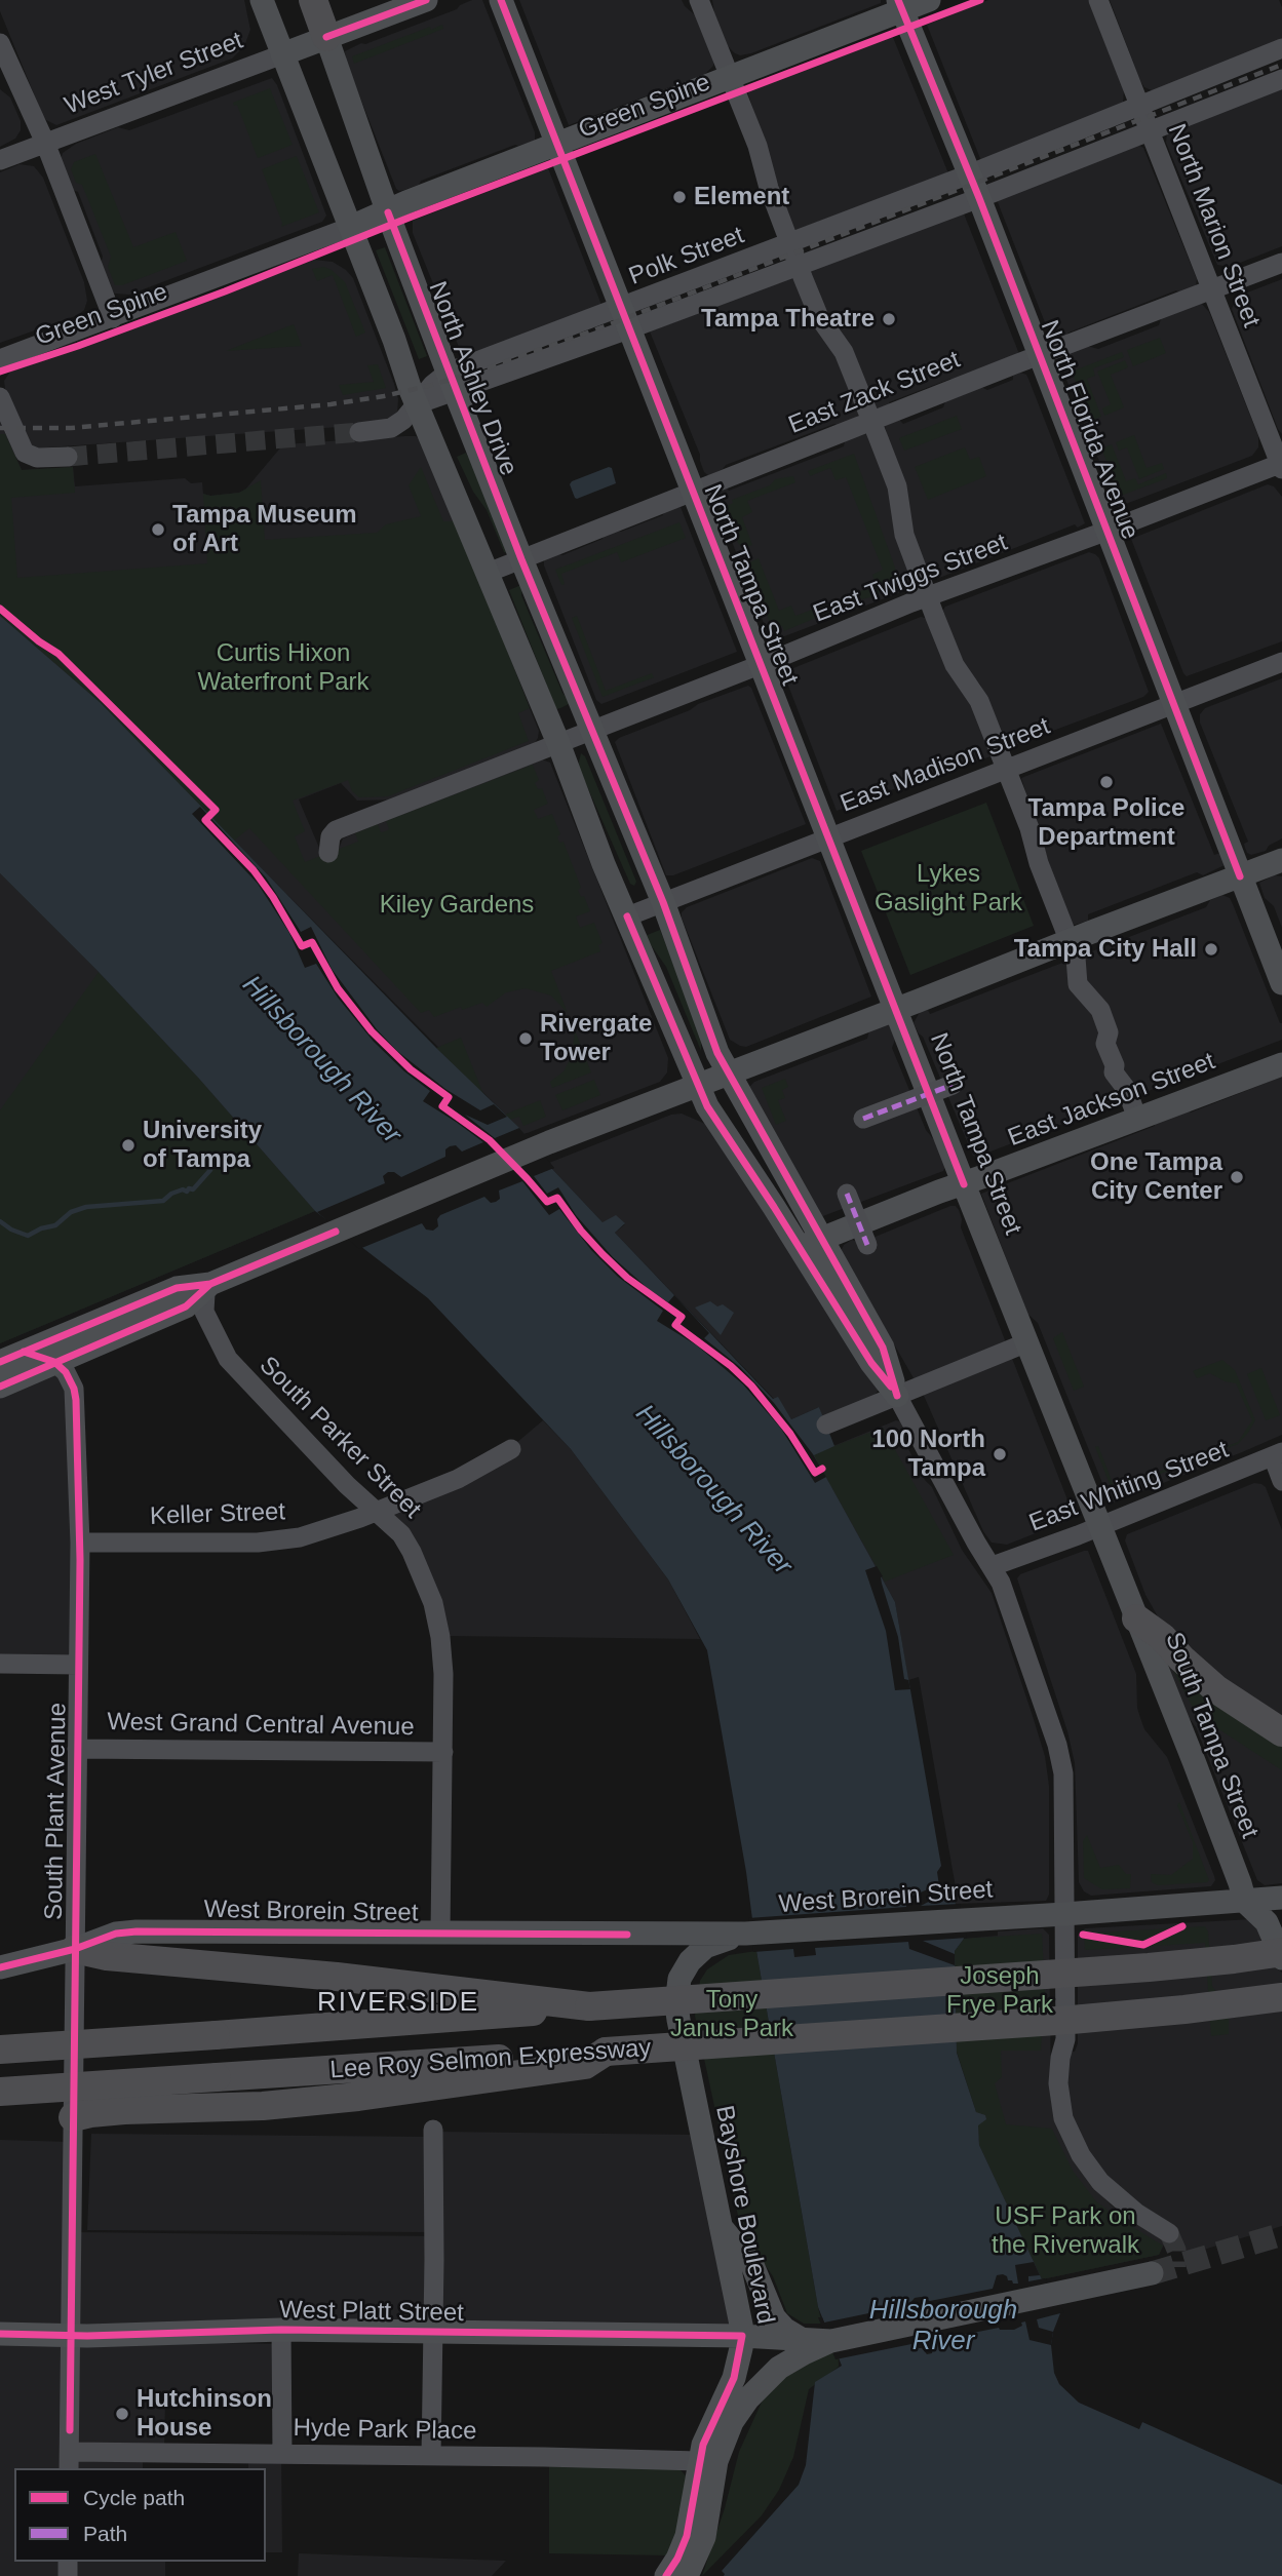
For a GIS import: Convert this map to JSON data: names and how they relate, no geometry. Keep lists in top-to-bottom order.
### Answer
{
  "streets": {
    "highway": ["Lee Roy Selmon Expressway"],
    "main road": [
      "West Tyler Street",
      "North Ashley Drive",
      "North Florida Avenue",
      "North Tampa Street",
      "East Jackson Street",
      "South Tampa Street",
      "West Brorein Street",
      "Bayshore Boulevard",
      "West Platt Street"
    ],
    "street": [
      "North Marion Street",
      "Polk Street",
      "East Zack Street",
      "East Twiggs Street",
      "East Madison Street",
      "South Parker Street",
      "East Whiting Street",
      "Keller Street",
      "West Grand Central Avenue",
      "South Plant Avenue",
      "Hyde Park Place"
    ],
    "cycle path": ["Green Spine"]
  },
  "crossings": [
    ["West Tyler Street", "North Ashley Drive"],
    ["North Marion Street", "Polk Street"],
    ["North Marion Street", "East Zack Street"],
    ["North Marion Street", "East Twiggs Street"],
    ["Polk Street", "North Ashley Drive"],
    ["Polk Street", "North Florida Avenue"],
    ["Polk Street", "North Tampa Street"],
    ["North Ashley Drive", "East Zack Street"],
    ["North Ashley Drive", "East Twiggs Street"],
    ["North Ashley Drive", "East Madison Street"],
    ["North Ashley Drive", "East Jackson Street"],
    ["East Zack Street", "North Florida Avenue"],
    ["East Zack Street", "North Tampa Street"],
    ["North Florida Avenue", "East Twiggs Street"],
    ["North Florida Avenue", "East Madison Street"],
    ["East Twiggs Street", "North Tampa Street"],
    ["North Tampa Street", "East Madison Street"],
    ["North Tampa Street", "East Jackson Street"],
    ["North Tampa Street", "East Whiting Street"],
    ["North Tampa Street", "South Tampa Street"],
    ["South Parker Street", "Keller Street"],
    ["South Parker Street", "West Grand Central Avenue"],
    ["South Parker Street", "West Brorein Street"],
    ["East Whiting Street", "South Tampa Street"],
    ["Keller Street", "South Plant Avenue"],
    ["West Grand Central Avenue", "South Plant Avenue"],
    ["South Tampa Street", "West Brorein Street"],
    ["South Plant Avenue", "West Brorein Street"],
    ["South Plant Avenue", "West Platt Street"],
    ["South Plant Avenue", "Hyde Park Place"],
    ["West Brorein Street", "Bayshore Boulevard"],
    ["Bayshore Boulevard", "West Platt Street"],
    ["Bayshore Boulevard", "Hyde Park Place"]
  ],
  "districts": ["RIVERSIDE"],
  "water": ["Hillsborough River"],
  "parks": [
    "Curtis Hixon Waterfront Park",
    "Lykes Gaslight Park",
    "Kiley Gardens",
    "Joseph Frye Park",
    "Tony Janus Park",
    "USF Park on the Riverwalk"
  ],
  "places": [
    "Element",
    "Tampa Theatre",
    "Tampa Museum of Art",
    "Tampa Police Department",
    "Tampa City Hall",
    "Rivergate Tower",
    "University of Tampa",
    "One Tampa City Center",
    "100 North Tampa",
    "Hutchinson House"
  ],
  "legend": ["Cycle path", "Path"]
}
